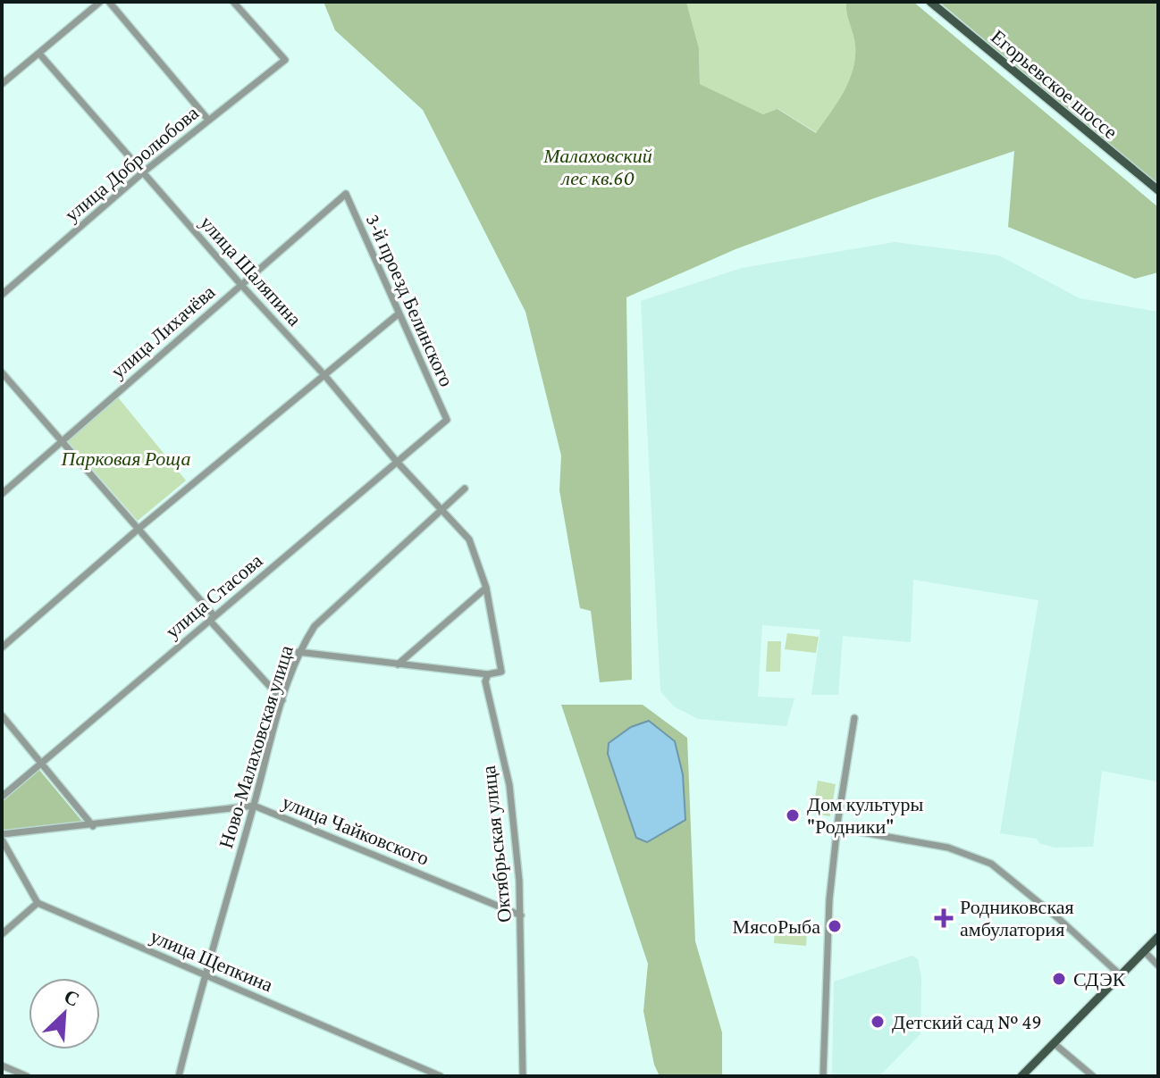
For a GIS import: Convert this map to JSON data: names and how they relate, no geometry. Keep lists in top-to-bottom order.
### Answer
{
  "streets": {
    "main road": ["Егорьевское шоссе"],
    "street": [
      "улица Добролюбова",
      "улица Шаляпина",
      "3-й проезд Белинского",
      "улица Лихачёва",
      "улица Стасова",
      "Ново-Малаховская улица",
      "улица Чайковского",
      "Октябрьская улица",
      "улица Щепкина"
    ]
  },
  "crossings": [
    ["улица Добролюбова", "улица Шаляпина"],
    ["улица Шаляпина", "улица Лихачёва"],
    ["улица Шаляпина", "улица Стасова"],
    ["улица Шаляпина", "Ново-Малаховская улица"],
    ["улица Шаляпина", "Октябрьская улица"],
    ["3-й проезд Белинского", "улица Лихачёва"],
    ["3-й проезд Белинского", "улица Стасова"],
    ["Ново-Малаховская улица", "улица Чайковского"],
    ["Ново-Малаховская улица", "Октябрьская улица"],
    ["Ново-Малаховская улица", "улица Щепкина"],
    ["улица Чайковского", "Октябрьская улица"]
  ],
  "parks": ["Малаховский лес кв.60", "Парковая Роща"],
  "places": {
    "other": [
      "Дом культуры \"Родники\"",
      "МясоРыба",
      "СДЭК",
      "Детский сад № 49"
    ],
    "health": ["Родниковская амбулатория"]
  },
  "north": "top right"
}
